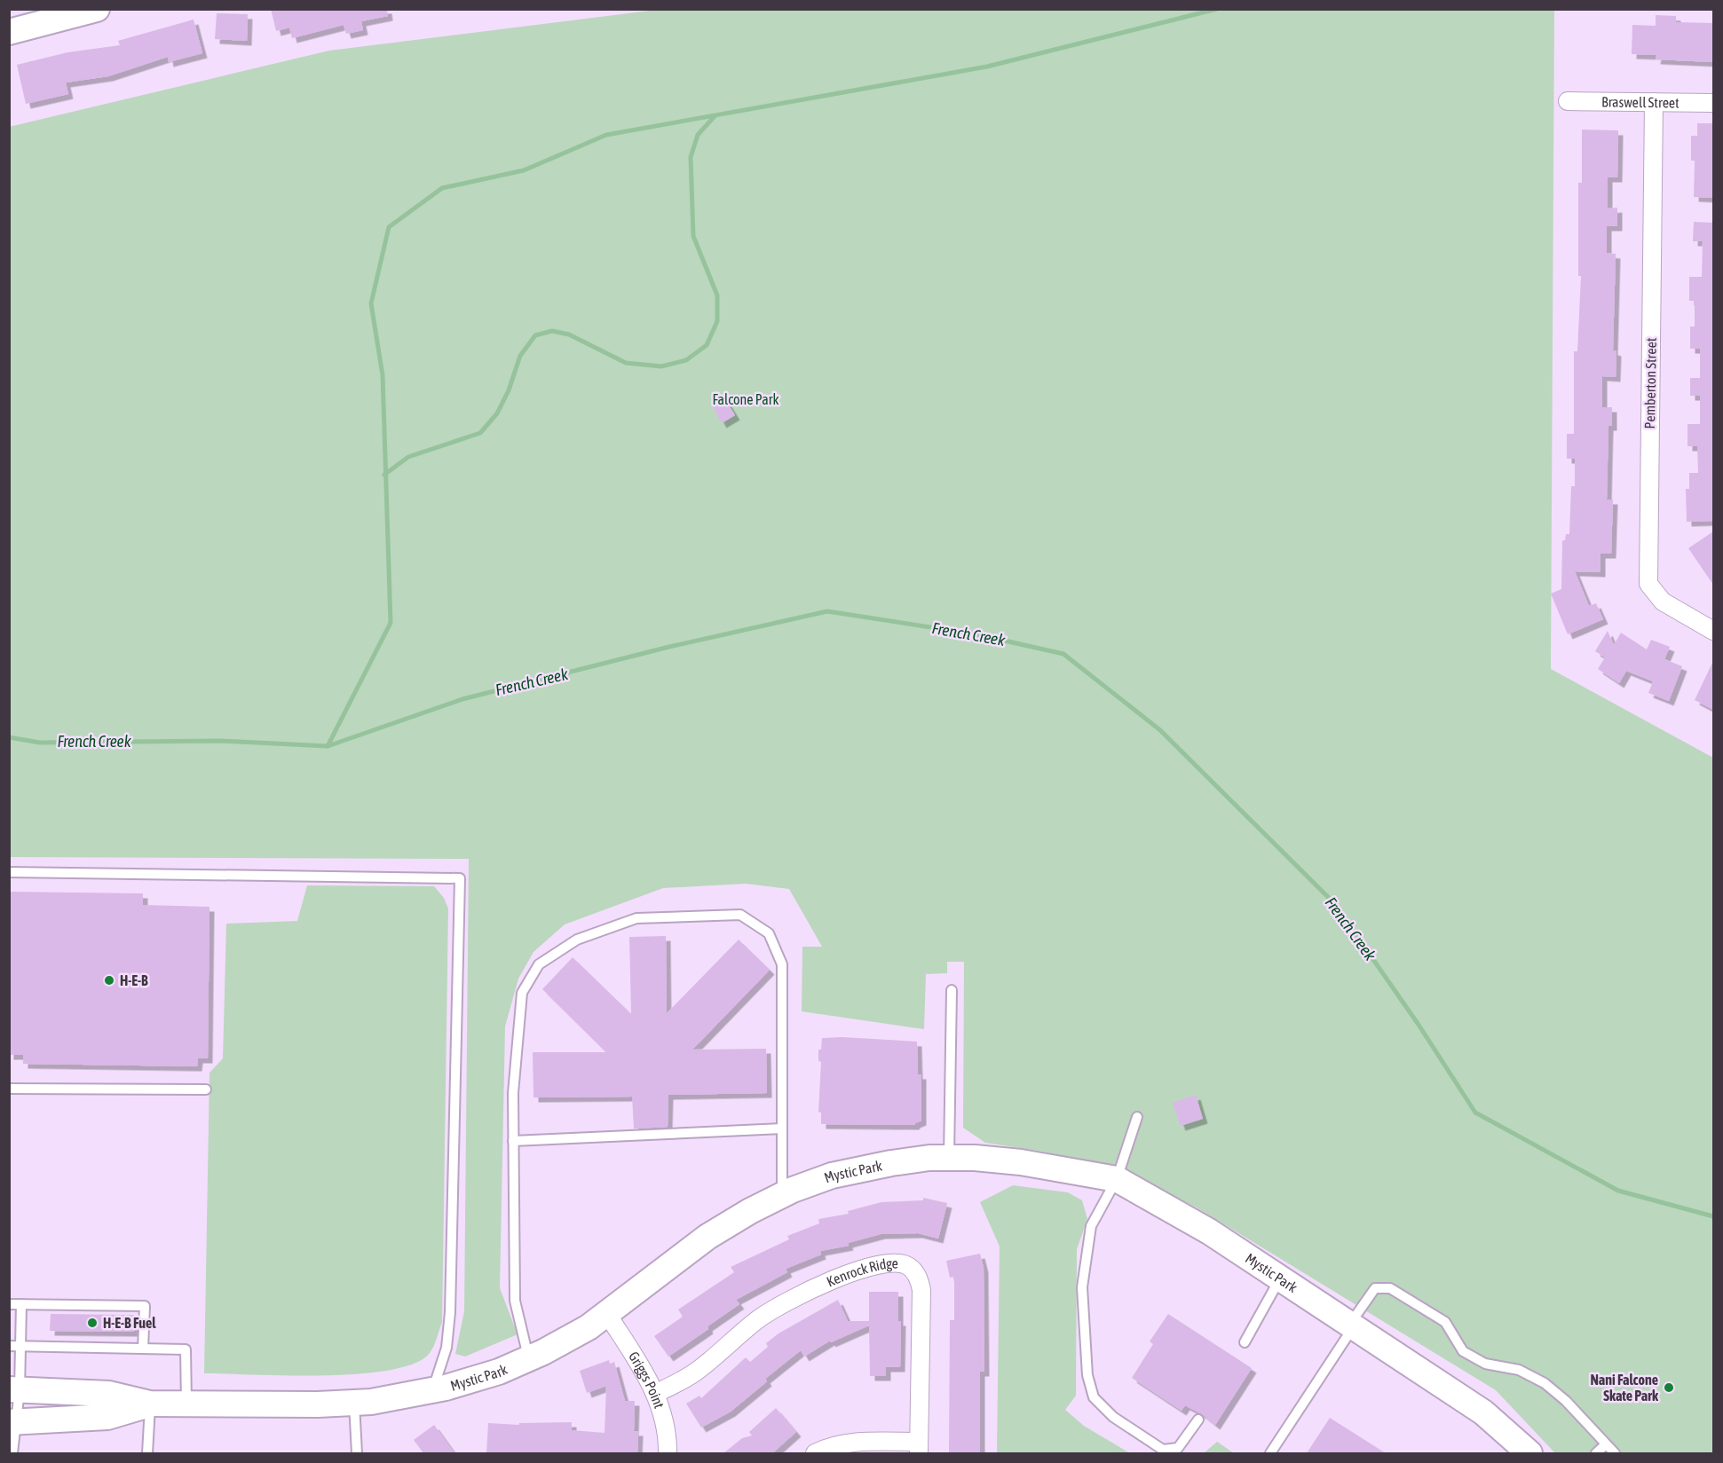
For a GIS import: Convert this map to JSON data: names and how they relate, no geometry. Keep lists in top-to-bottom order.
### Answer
{
  "streets": {
    "street": [
      "Braswell Street",
      "Pemberton Street",
      "Mystic Park",
      "Kenrock Ridge",
      "Griggs Point"
    ]
  },
  "crossings": [
    ["Braswell Street", "Pemberton Street"],
    ["Mystic Park", "Griggs Point"],
    ["Kenrock Ridge", "Griggs Point"]
  ],
  "water": ["French Creek"],
  "parks": ["Falcone Park"],
  "places": ["H-E-B", "H-E-B Fuel", "Nani Falcone Skate Park"]
}
